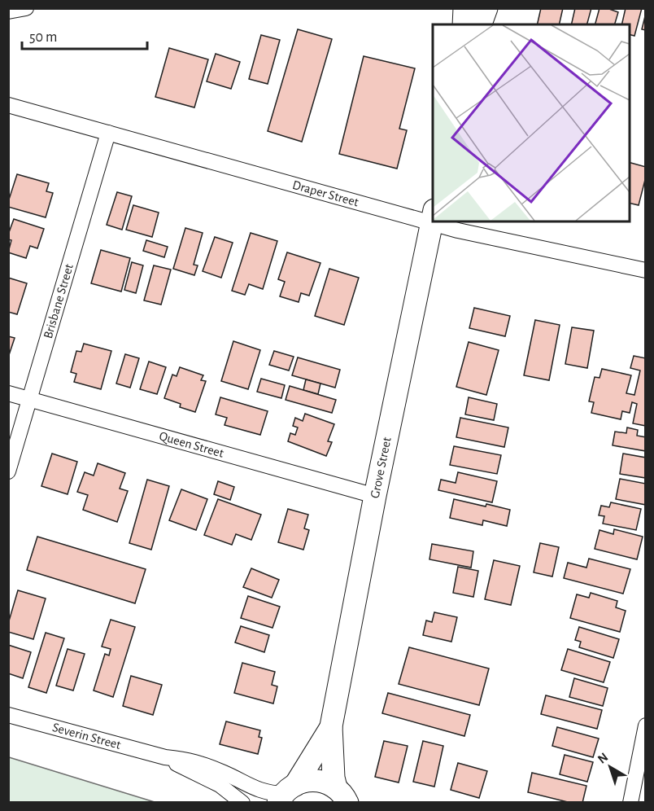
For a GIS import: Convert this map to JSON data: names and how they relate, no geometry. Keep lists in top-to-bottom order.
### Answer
{
  "streets": {
    "street": [
      "Draper Street",
      "Brisbane Street",
      "Queen Street",
      "Grove Street",
      "Severin Street"
    ]
  },
  "crossings": [
    ["Draper Street", "Brisbane Street"],
    ["Draper Street", "Grove Street"],
    ["Brisbane Street", "Queen Street"],
    ["Queen Street", "Grove Street"],
    ["Grove Street", "Severin Street"]
  ],
  "scale_bar": "50 m",
  "north": "top left"
}
